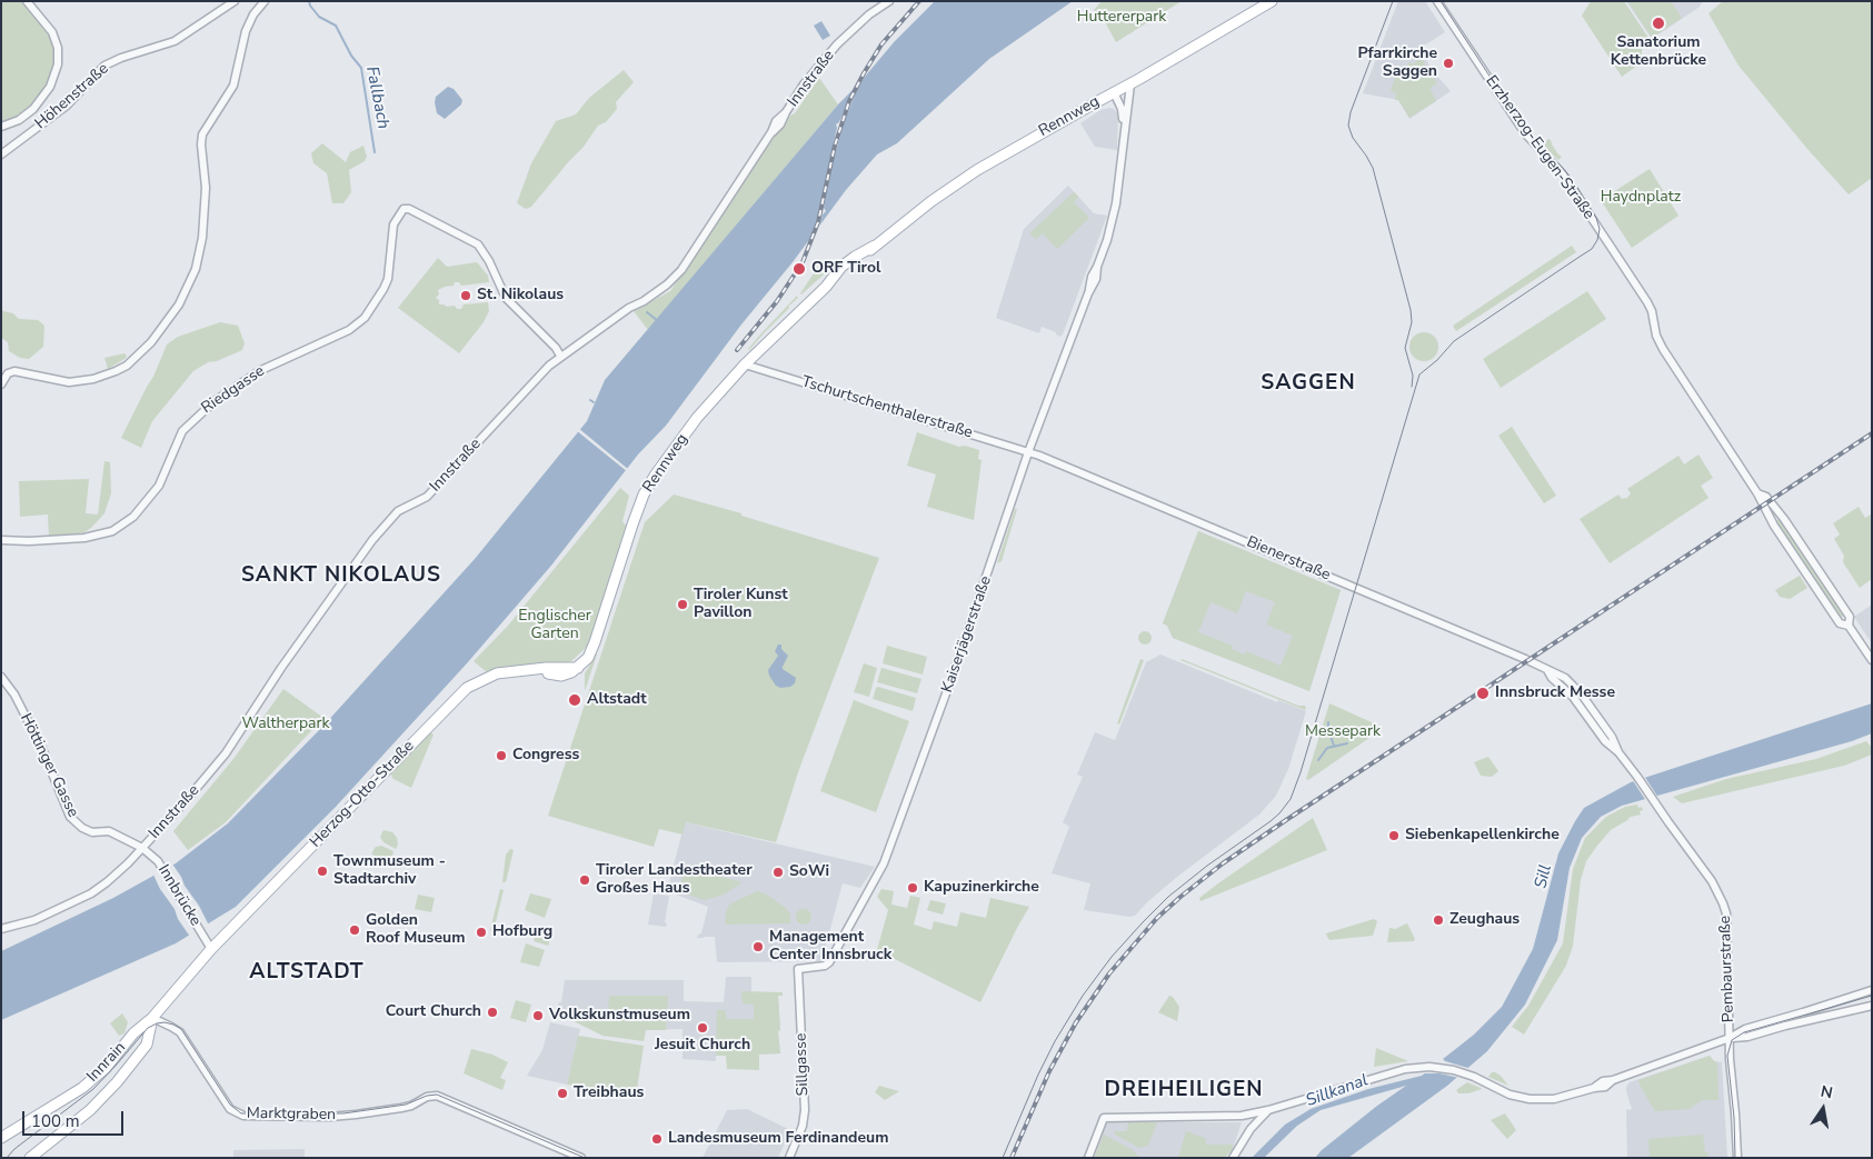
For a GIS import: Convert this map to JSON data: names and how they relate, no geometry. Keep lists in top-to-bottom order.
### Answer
{
  "streets": {
    "main road": ["Rennweg", "Herzog-Otto-Straße", "Innrain"],
    "street": [
      "Innstraße",
      "Höhenstraße",
      "Erzherzog-Eugen-Straße",
      "Riedgasse",
      "Tschurtschenthalerstraße",
      "Bienerstraße",
      "Kaiserjägerstraße",
      "Höttinger Gasse",
      "Innbrücke",
      "Pembaurstraße",
      "Sillgasse",
      "Marktgraben"
    ]
  },
  "crossings": [
    ["Innstraße", "Riedgasse"],
    ["Innstraße", "Höttinger Gasse"],
    ["Innstraße", "Innbrücke"],
    ["Rennweg", "Tschurtschenthalerstraße"],
    ["Rennweg", "Kaiserjägerstraße"],
    ["Rennweg", "Herzog-Otto-Straße"],
    ["Tschurtschenthalerstraße", "Bienerstraße"],
    ["Tschurtschenthalerstraße", "Kaiserjägerstraße"],
    ["Bienerstraße", "Kaiserjägerstraße"],
    ["Bienerstraße", "Pembaurstraße"],
    ["Kaiserjägerstraße", "Sillgasse"],
    ["Höttinger Gasse", "Innbrücke"],
    ["Herzog-Otto-Straße", "Innbrücke"],
    ["Herzog-Otto-Straße", "Innrain"],
    ["Innbrücke", "Innrain"],
    ["Innrain", "Marktgraben"]
  ],
  "districts": [
    "SAGGEN",
    "SANKT NIKOLAUS",
    "ALTSTADT",
    "DREIHEILIGEN"
  ],
  "water": ["Fallbach", "Sill", "Sillkanal"],
  "parks": [
    "Huttererpark",
    "Haydnplatz",
    "Englischer Garten",
    "Waltherpark",
    "Messepark"
  ],
  "places": [
    "Sanatorium Kettenbrücke",
    "Pfarrkirche Saggen",
    "ORF Tirol",
    "St. Nikolaus",
    "Tiroler Kunst Pavillon",
    "Innsbruck Messe",
    "Altstadt",
    "Congress",
    "Siebenkapellenkirche",
    "Townmuseum - Stadtarchiv",
    "SoWi",
    "Tiroler Landestheater Großes Haus",
    "Kapuzinerkirche",
    "Zeughaus",
    "Golden Roof Museum",
    "Hofburg",
    "Management Center Innsbruck",
    "Court Church",
    "Volkskunstmuseum",
    "Jesuit Church",
    "Treibhaus",
    "Landesmuseum Ferdinandeum"
  ],
  "scale_bar": "100 m",
  "north": "top"
}
